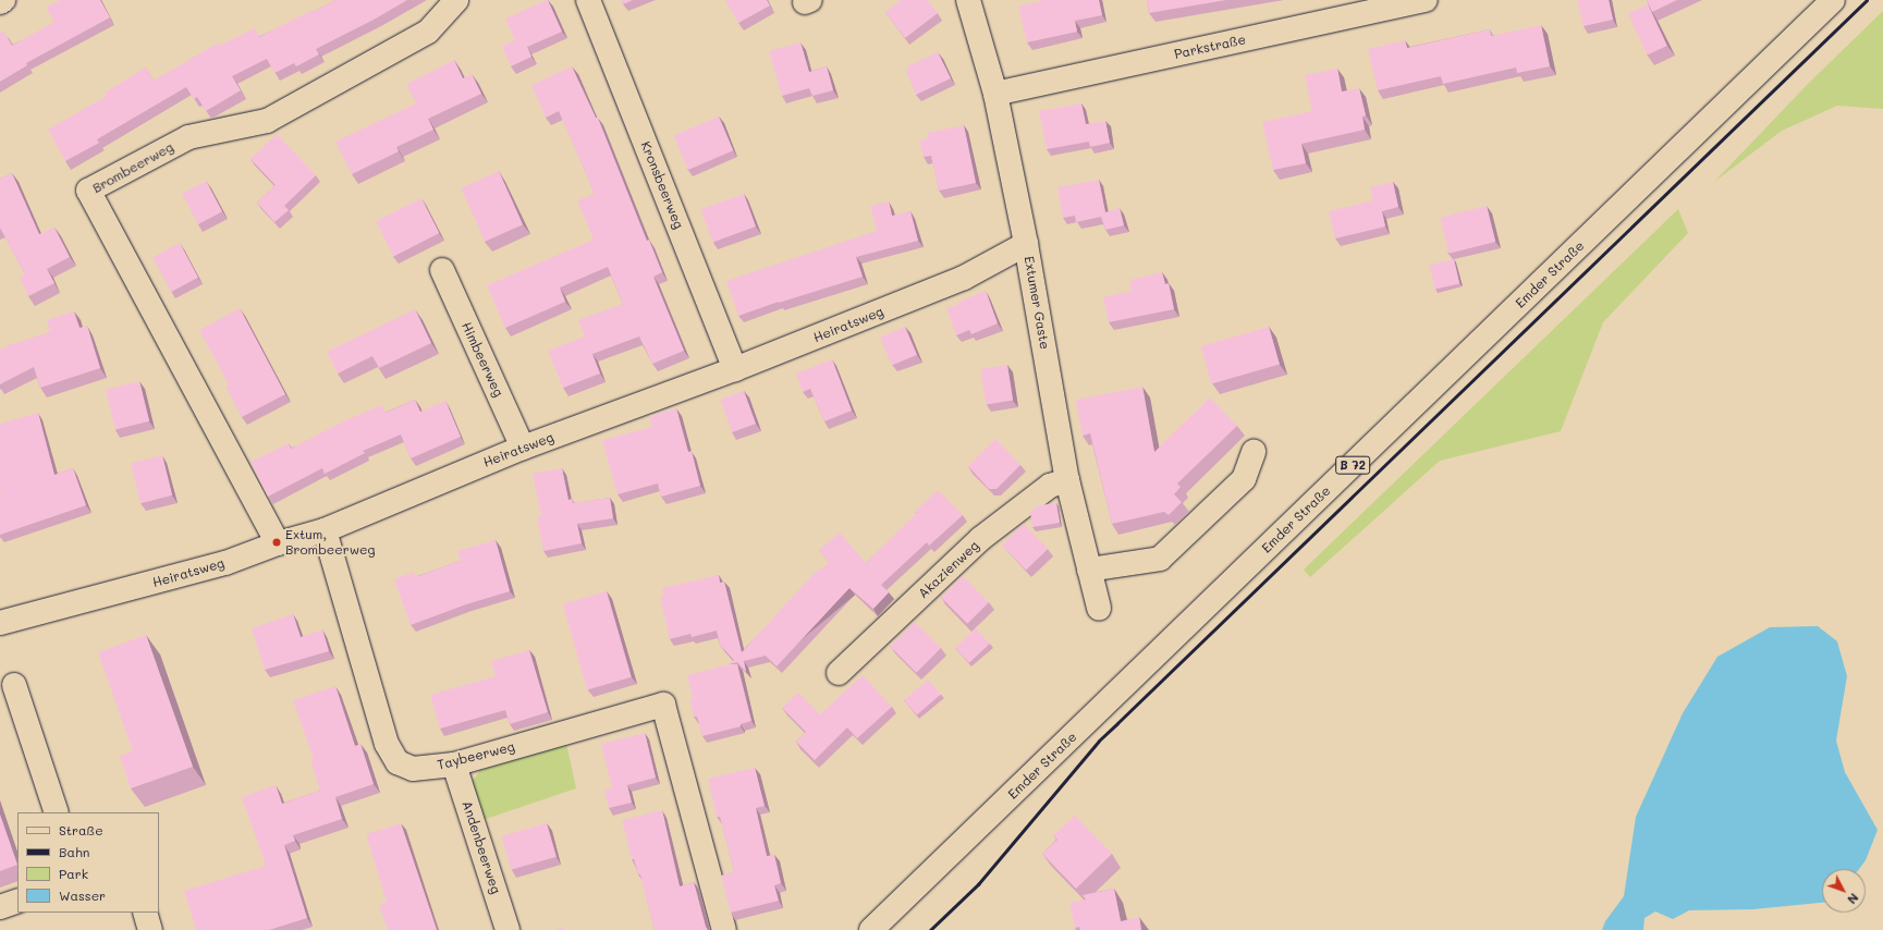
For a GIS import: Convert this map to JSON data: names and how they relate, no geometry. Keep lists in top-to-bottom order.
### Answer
{
  "streets": {
    "street": [
      "Parkstraße",
      "Brombeerweg",
      "Kronsbeerweg",
      "Emder Straße",
      "Extumer Gaste",
      "Heiratsweg",
      "Himbeerweg",
      "B 72",
      "Akazienweg",
      "Taybeerweg",
      "Andenbeerweg"
    ]
  },
  "crossings": [
    ["Parkstraße", "Extumer Gaste"],
    ["Brombeerweg", "Heiratsweg"],
    ["Kronsbeerweg", "Heiratsweg"],
    ["Extumer Gaste", "Heiratsweg"],
    ["Extumer Gaste", "Akazienweg"],
    ["Heiratsweg", "Himbeerweg"],
    ["Heiratsweg", "Taybeerweg"],
    ["Taybeerweg", "Andenbeerweg"]
  ],
  "places": ["Extum, Brombeerweg"],
  "legend": [
    "Straße",
    "Bahn",
    "Park",
    "Wasser"
  ],
  "north": "bottom right"
}
